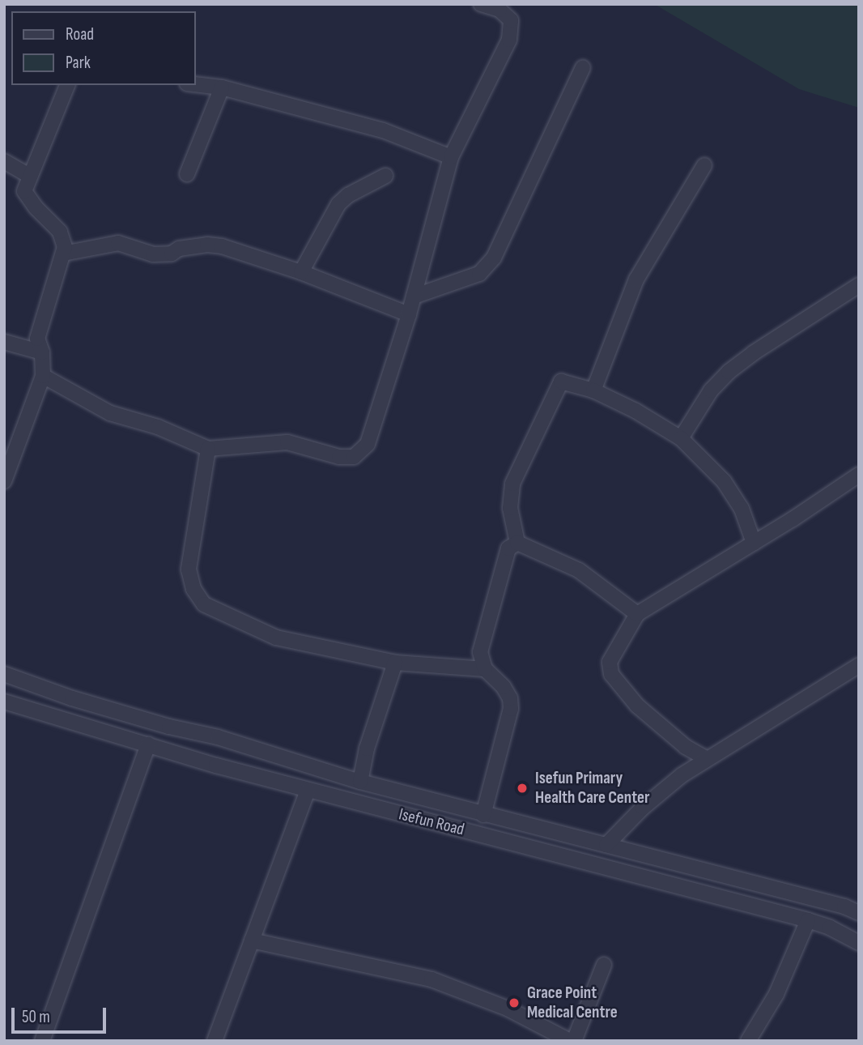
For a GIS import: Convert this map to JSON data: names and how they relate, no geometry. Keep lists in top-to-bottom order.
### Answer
{
  "streets": {
    "street": ["Isefun Road"]
  },
  "places": ["Isefun Primary Health Care Center", "Grace Point Medical Centre"],
  "legend": ["Road", "Park"],
  "scale_bar": "50 m"
}
